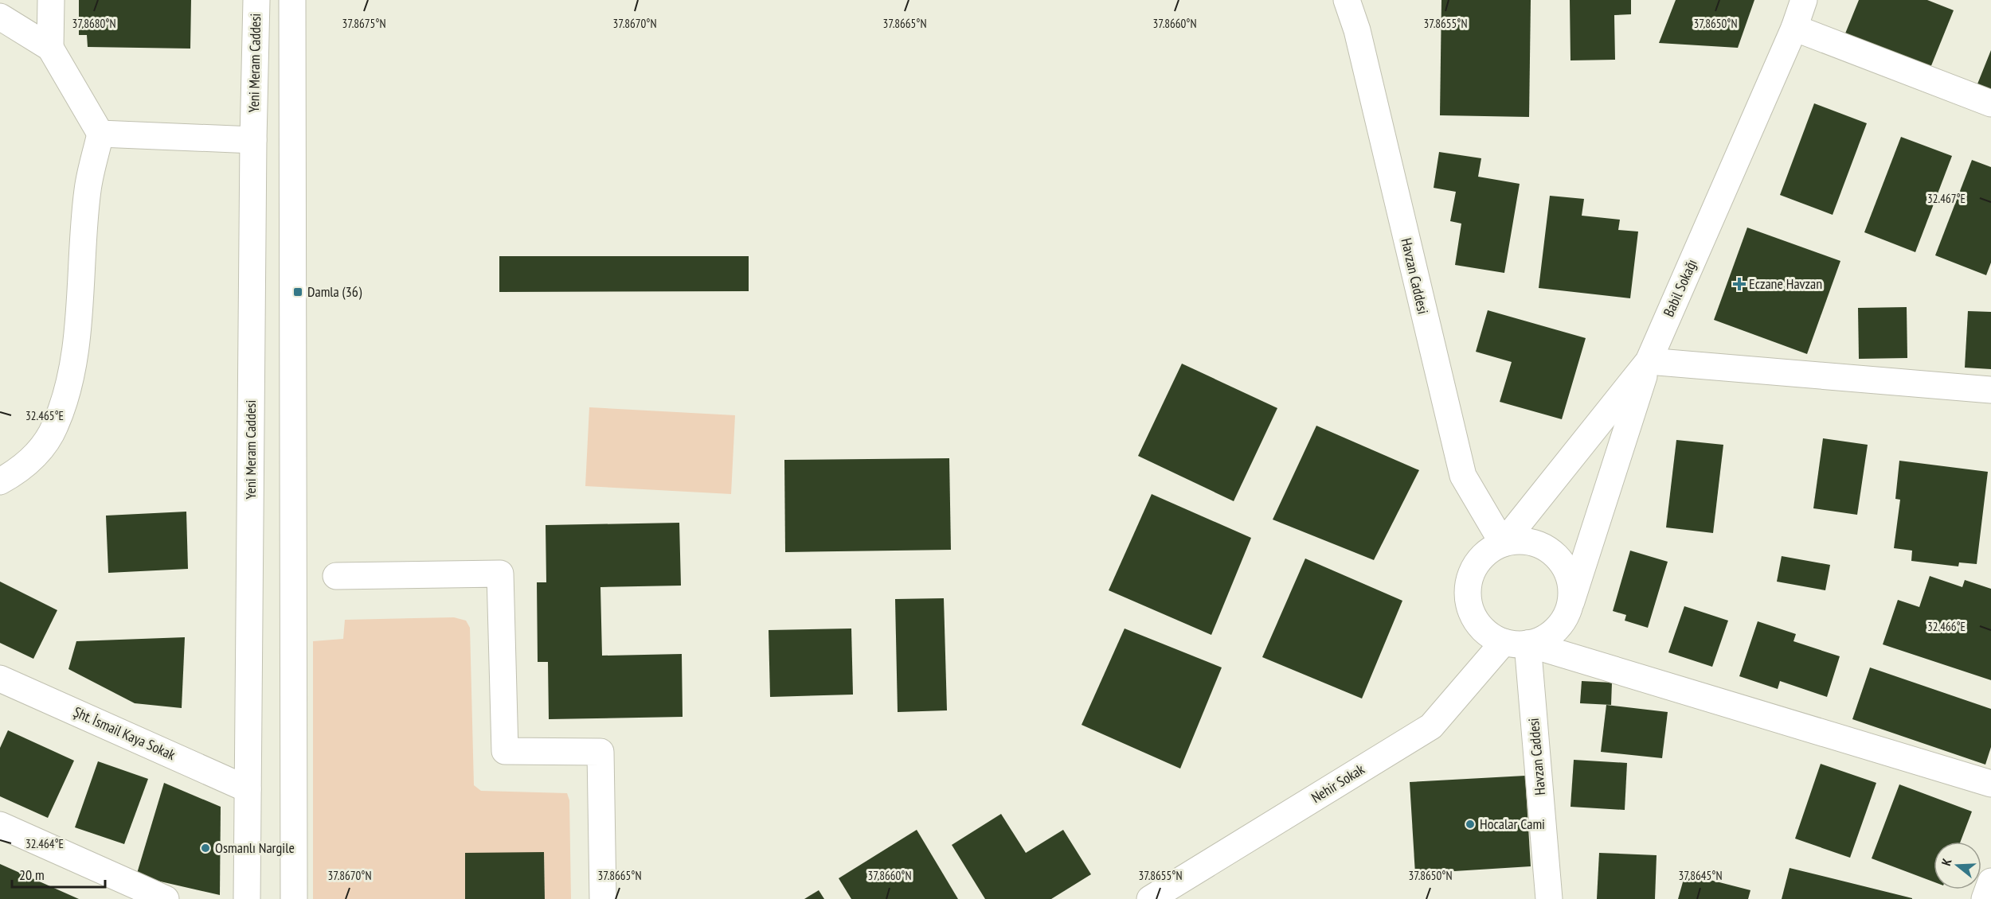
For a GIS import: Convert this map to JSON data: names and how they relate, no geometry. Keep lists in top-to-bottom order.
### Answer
{
  "streets": {
    "street": [
      "Yeni Meram Caddesi",
      "Havzan Caddesi",
      "Babil Sokağı",
      "Şht. İsmail Kaya Sokak",
      "Nehir Sokak"
    ]
  },
  "crossings": [
    ["Yeni Meram Caddesi", "Şht. İsmail Kaya Sokak"],
    ["Havzan Caddesi", "Babil Sokağı"],
    ["Havzan Caddesi", "Nehir Sokak"],
    ["Babil Sokağı", "Nehir Sokak"]
  ],
  "places": {
    "health": ["Eczane Havzan"],
    "transit": ["Damla (36)"],
    "other": ["Hocalar Cami", "Osmanlı Nargile"]
  },
  "scale_bar": "20 m",
  "north": "left",
  "coordinates": [
    "37.8680°N",
    "37.8675°N",
    "37.8670°N",
    "37.8665°N",
    "37.8660°N",
    "37.8655°N",
    "37.8650°N",
    "32.467°E",
    "32.465°E",
    "32.466°E",
    "32.464°E",
    "37.8645°N"
  ]
}
